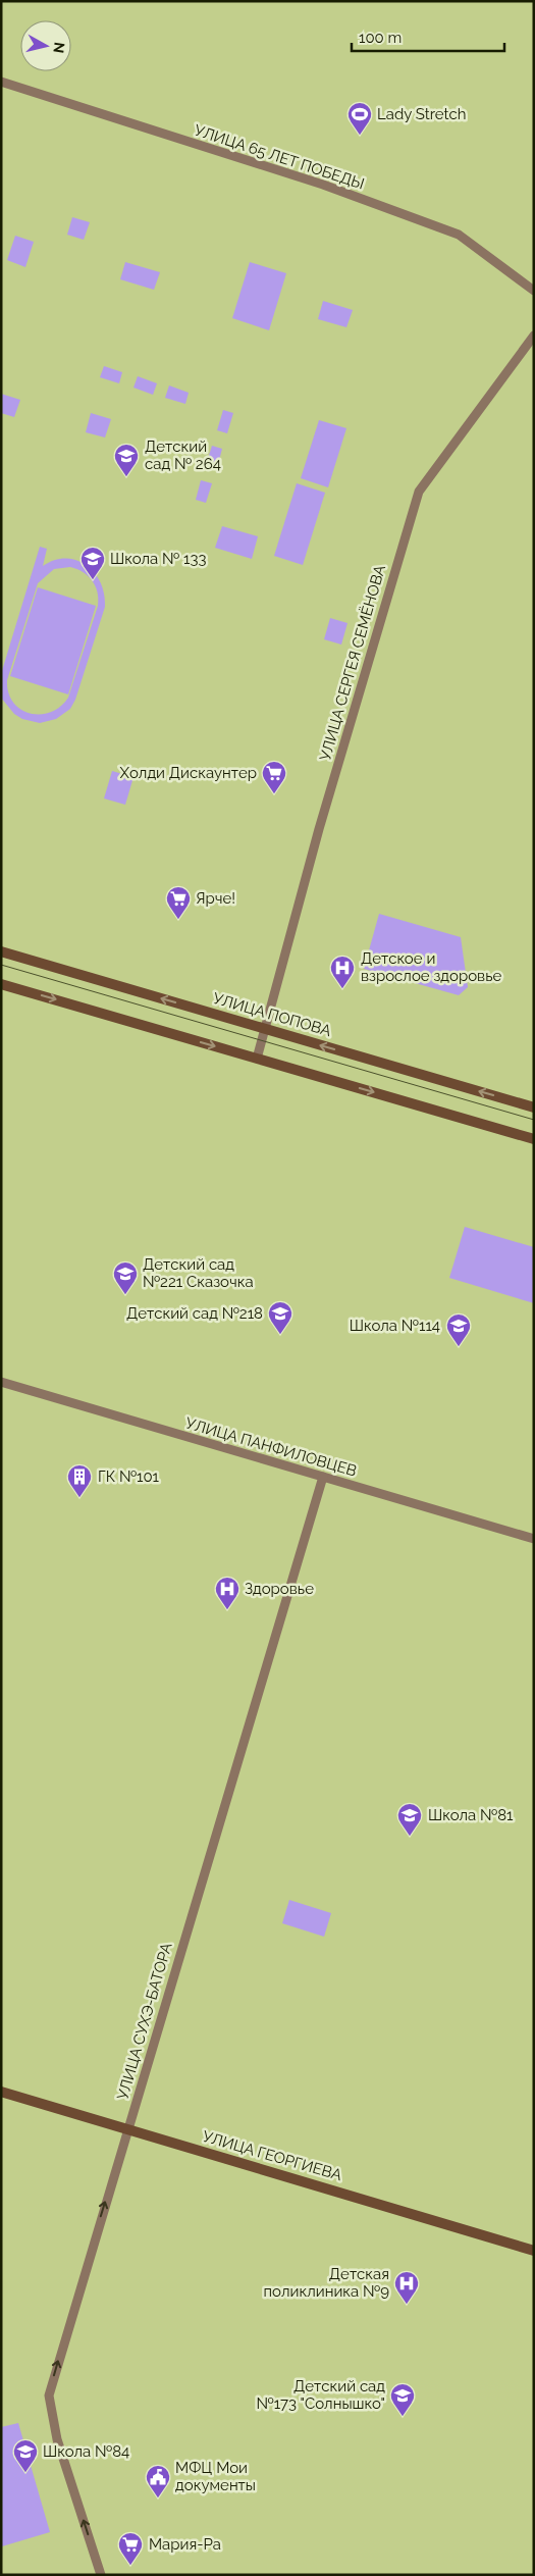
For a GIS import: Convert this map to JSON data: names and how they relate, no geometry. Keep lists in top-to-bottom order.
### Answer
{
  "streets": {
    "main road": ["УЛИЦА ПОПОВА", "УЛИЦА ГЕОРГИЕВА"],
    "street": [
      "УЛИЦА 65 ЛЕТ ПОБЕДЫ",
      "УЛИЦА СЕРГЕЯ СЕМЁНОВА",
      "УЛИЦА ПАНФИЛОВЦЕВ",
      "УЛИЦА СУХЭ-БАТОРА"
    ]
  },
  "crossings": [
    ["УЛИЦА СЕРГЕЯ СЕМЁНОВА", "УЛИЦА ПОПОВА"],
    ["УЛИЦА ПАНФИЛОВЦЕВ", "УЛИЦА СУХЭ-БАТОРА"],
    ["УЛИЦА СУХЭ-БАТОРА", "УЛИЦА ГЕОРГИЕВА"]
  ],
  "one_way": ["УЛИЦА СУХЭ-БАТОРА"],
  "places": {
    "sports": ["Lady Stretch"],
    "school or university": [
      "Детский сад № 264",
      "Школа № 133",
      "Детский сад №221 Сказочка",
      "Детский сад №218",
      "Школа №114",
      "Школа №81",
      "Детский сад №173 \"Солнышко\"",
      "Школа №84"
    ],
    "supermarket": ["Холди Дискаунтер", "Ярче!", "Мария-Ра"],
    "hospital": ["Детское и взрослое здоровье", "Здоровье", "Детская поликлиника №9"],
    "building": ["ГК №101"],
    "public building": ["МФЦ Мои документы"]
  },
  "scale_bar": "100 m",
  "north": "right"
}
